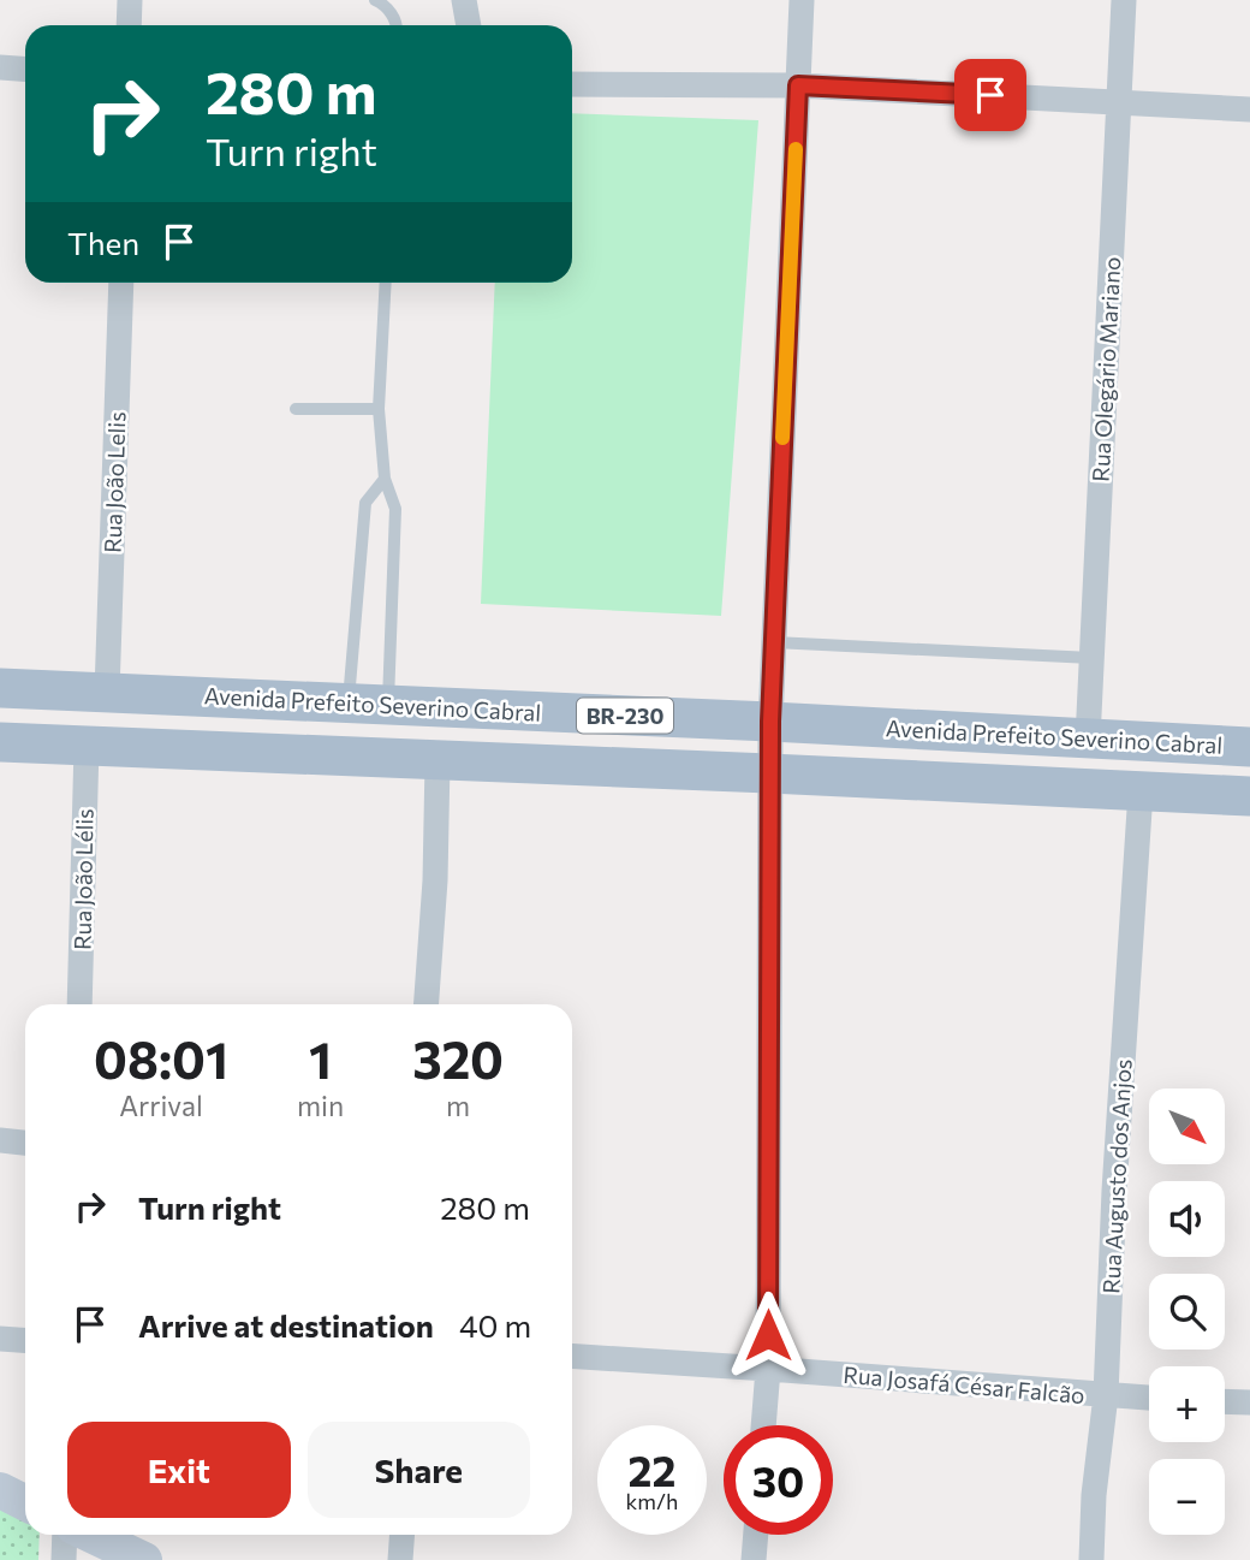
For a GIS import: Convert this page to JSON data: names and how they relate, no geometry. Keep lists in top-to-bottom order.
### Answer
{
  "streets": {
    "main road": ["Avenida Prefeito Severino Cabral", "BR-230"],
    "street": [
      "Rua Olegário Mariano",
      "Rua João Lelis",
      "Rua João Lélis",
      "Rua Augusto dos Anjos",
      "Rua Josafá César Falcão"
    ]
  },
  "crossings": [
    ["Rua Olegário Mariano", "Avenida Prefeito Severino Cabral"],
    ["Rua João Lelis", "Avenida Prefeito Severino Cabral"],
    ["BR-230", "Rua João Lélis"],
    ["BR-230", "Rua Augusto dos Anjos"],
    ["Rua Augusto dos Anjos", "Rua Josafá César Falcão"]
  ],
  "north": "bottom right",
  "page": {
    "turn": ["280 m", "Turn right"],
    "then": "Then",
    "eta": [
      "08:01",
      "Arrival",
      "1",
      "min",
      "320",
      "m"
    ],
    "map_buttons": ["+", "−"],
    "list": [
      {
        "name": "Turn right",
        "value": "280 m"
      },
      {
        "name": "Arrive at destination",
        "value": "40 m"
      }
    ],
    "buttons": ["Exit", "Share"],
    "speed": "22 km/h",
    "limit": "30"
  }
}
